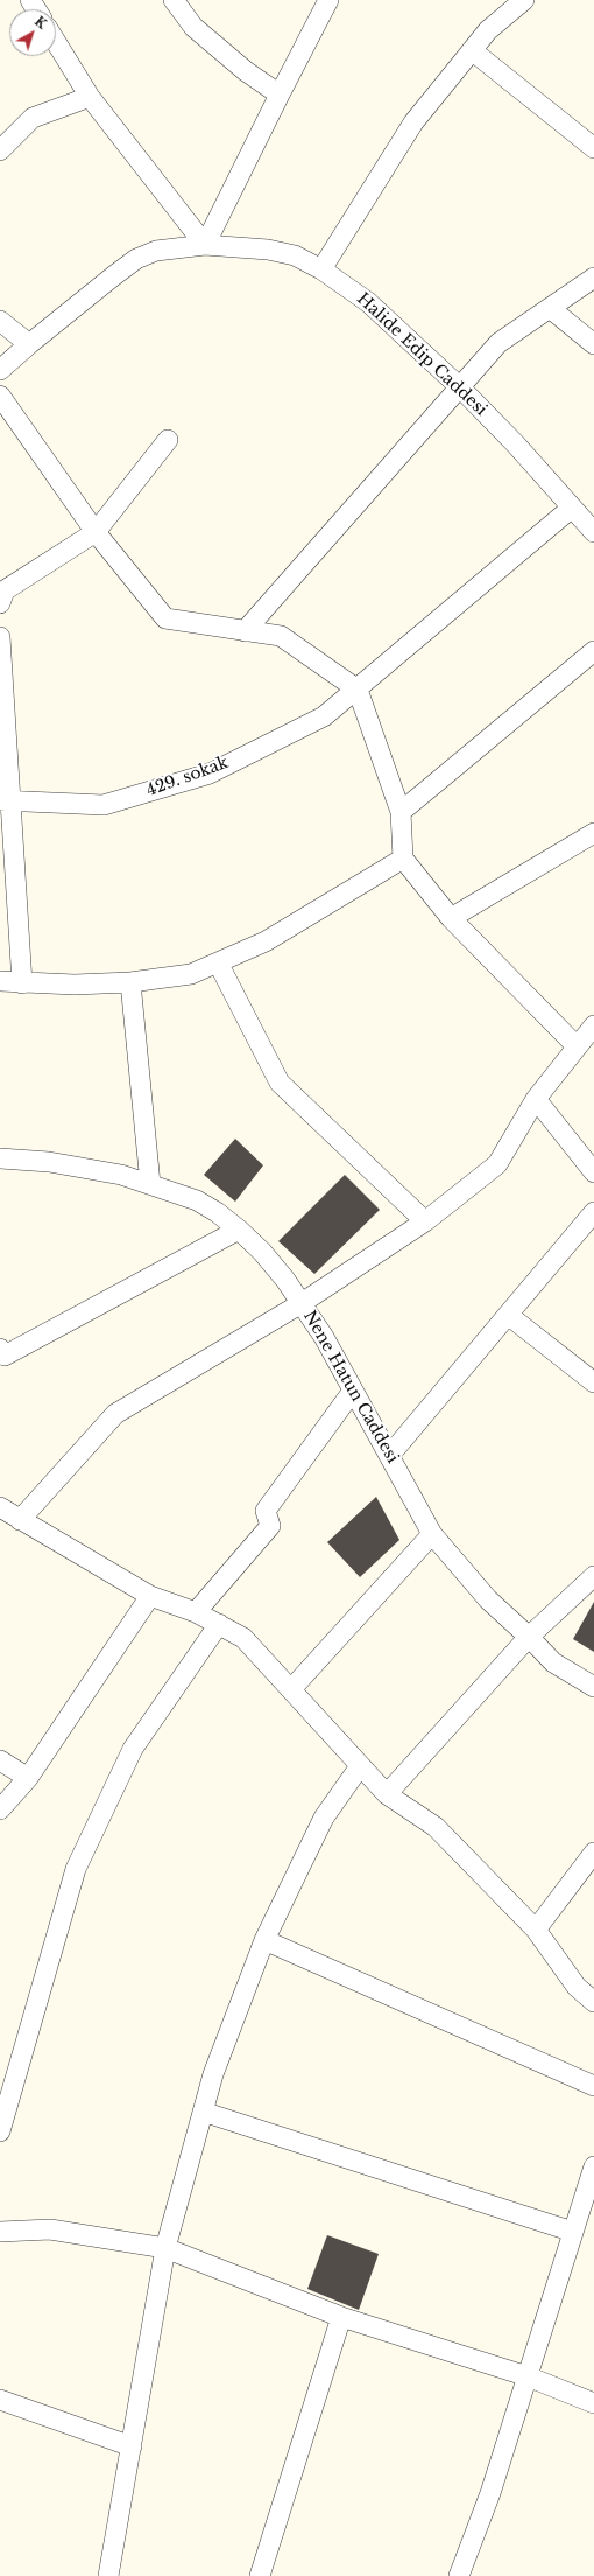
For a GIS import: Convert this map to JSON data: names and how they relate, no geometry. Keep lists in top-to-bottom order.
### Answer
{
  "streets": {
    "street": ["Halide Edip Caddesi", "429. sokak", "Nene Hatun Caddesi"]
  },
  "crossings": [
    ["Halide Edip Caddesi", "429. sokak"]
  ],
  "north": "top right"
}
